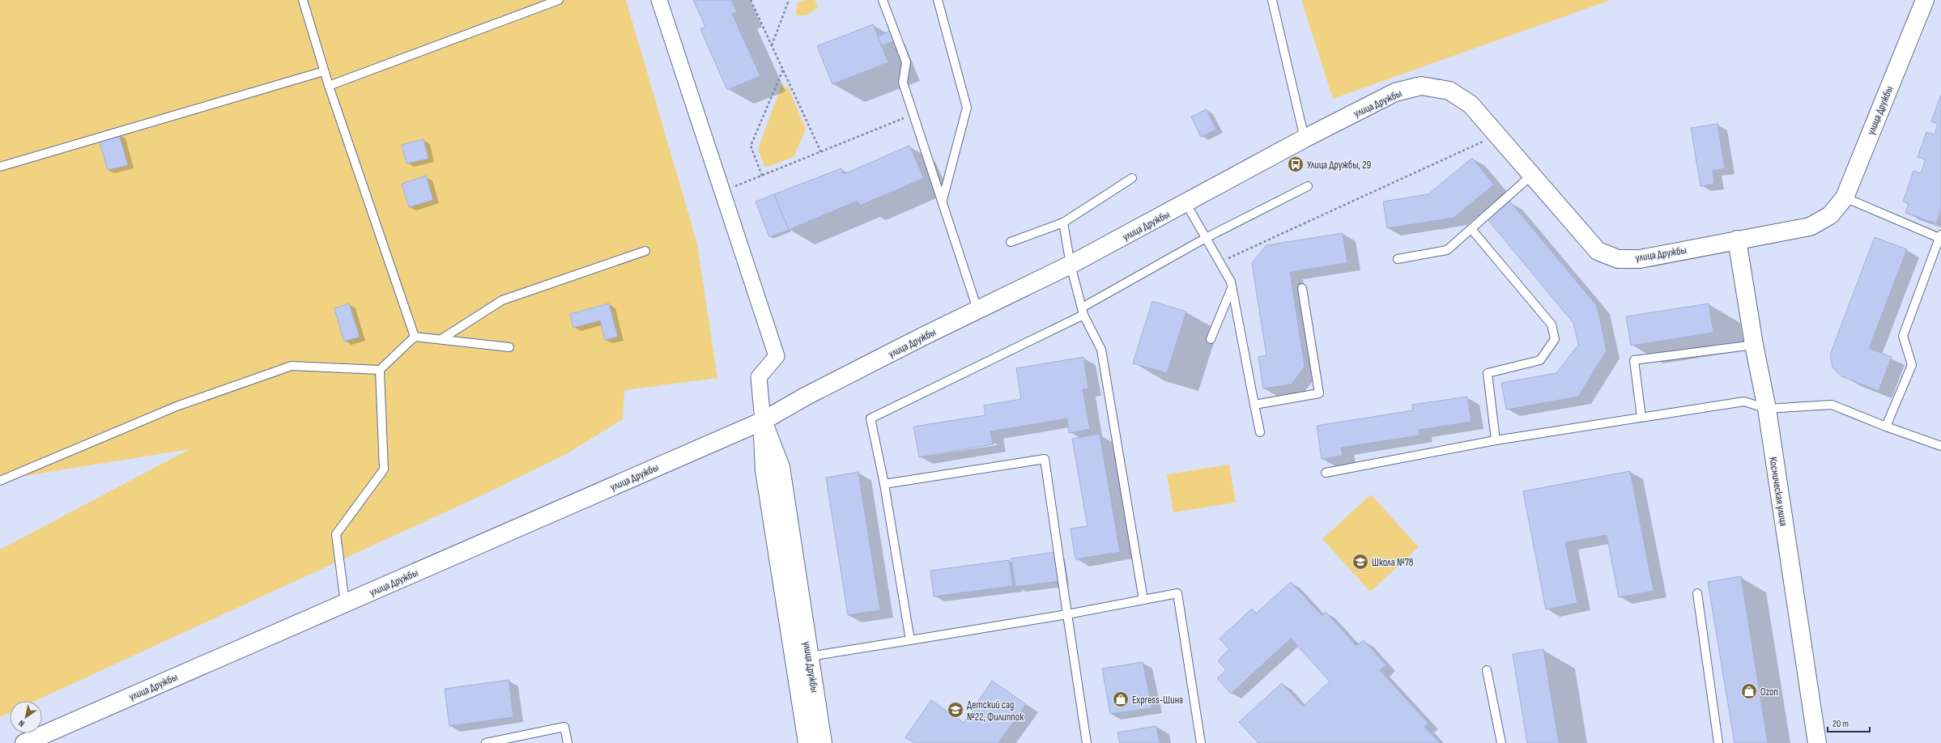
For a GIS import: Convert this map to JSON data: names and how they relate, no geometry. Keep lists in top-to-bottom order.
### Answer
{
  "streets": {
    "street": ["улица Дружбы", "Космическая улица"]
  },
  "crossings": [
    ["улица Дружбы", "Космическая улица"]
  ],
  "places": {
    "bus stop": ["Улица Дружбы, 29"],
    "school or university": ["Школа №78", "Детский сад №22, Филиппок"],
    "shop": ["Ozon", "Express-Шина"]
  },
  "scale_bar": "20 m",
  "north": "bottom left"
}
